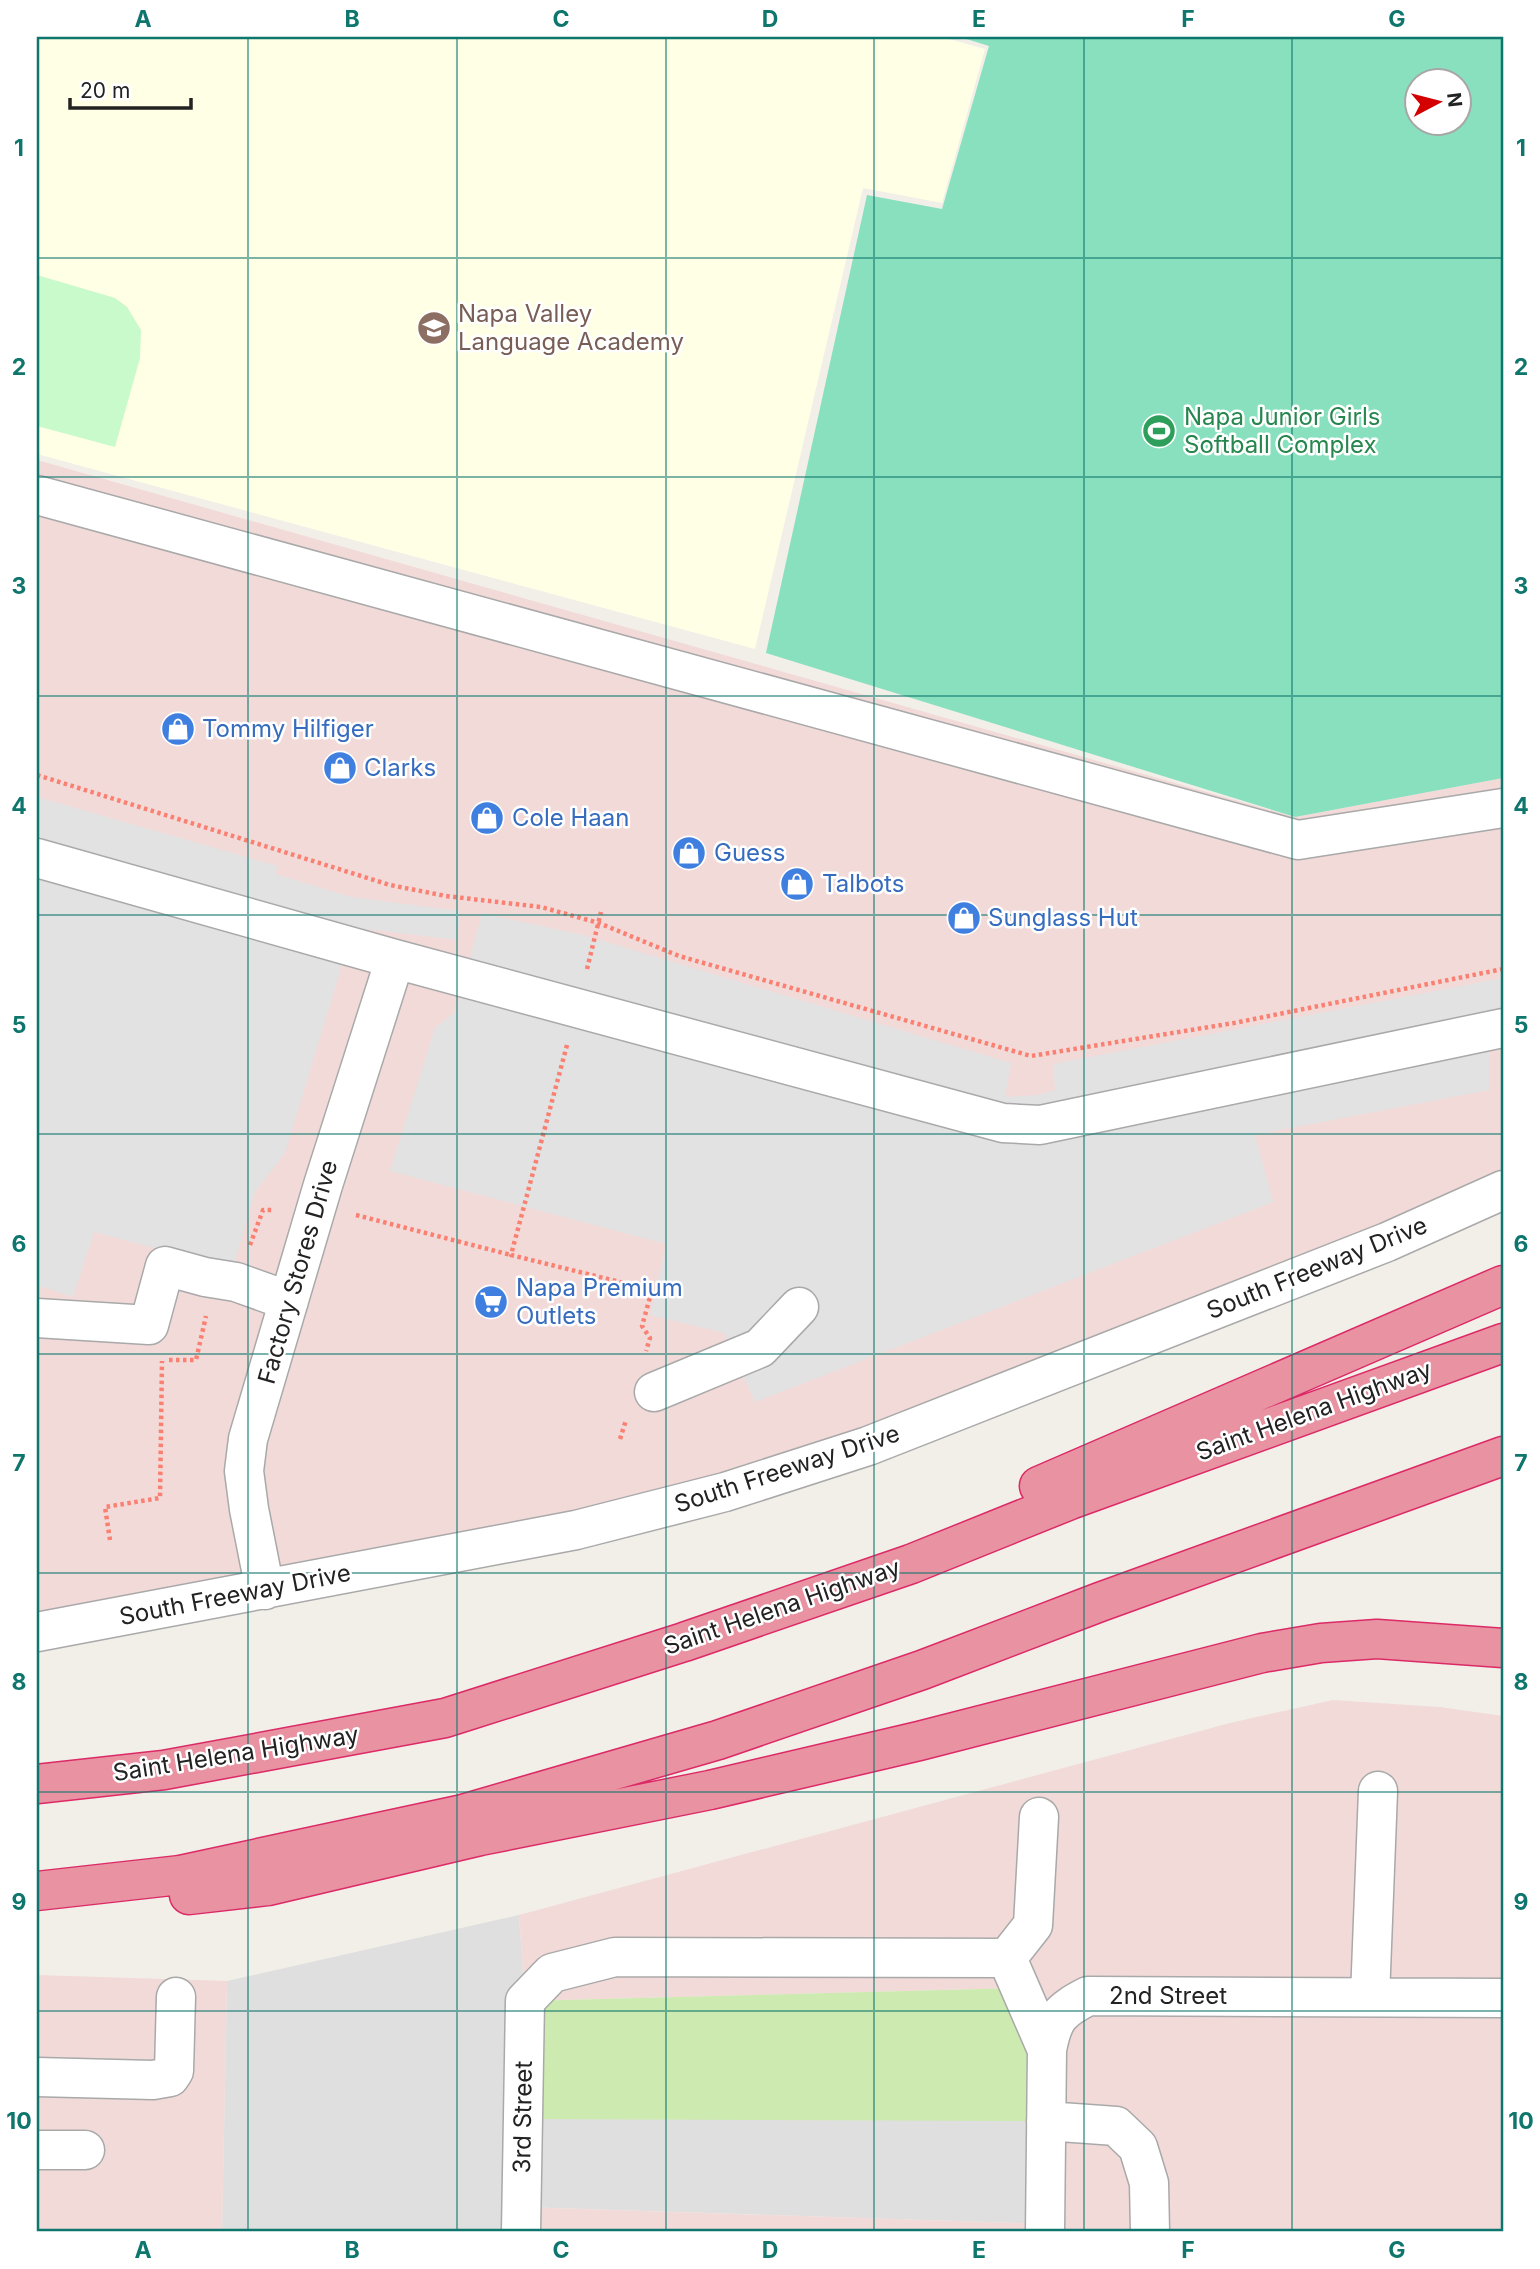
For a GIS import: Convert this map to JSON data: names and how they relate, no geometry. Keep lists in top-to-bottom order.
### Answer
{
  "streets": {
    "highway": ["Saint Helena Highway"],
    "street": [
      "South Freeway Drive",
      "Factory Stores Drive",
      "2nd Street",
      "3rd Street"
    ]
  },
  "crossings": [
    ["South Freeway Drive", "Factory Stores Drive"]
  ],
  "places": {
    "school or university": ["Napa Valley Language Academy"],
    "sports": ["Napa Junior Girls Softball Complex"],
    "shop": [
      "Tommy Hilfiger",
      "Clarks",
      "Cole Haan",
      "Guess",
      "Talbots",
      "Sunglass Hut"
    ],
    "supermarket": ["Napa Premium Outlets"]
  },
  "scale_bar": "20 m",
  "north": "right",
  "grid": {
    "columns": [
      "A",
      "B",
      "C",
      "D",
      "E",
      "F",
      "G"
    ],
    "rows": [
      "1",
      "2",
      "3",
      "4",
      "5",
      "6",
      "7",
      "8",
      "9",
      "10"
    ]
  }
}
